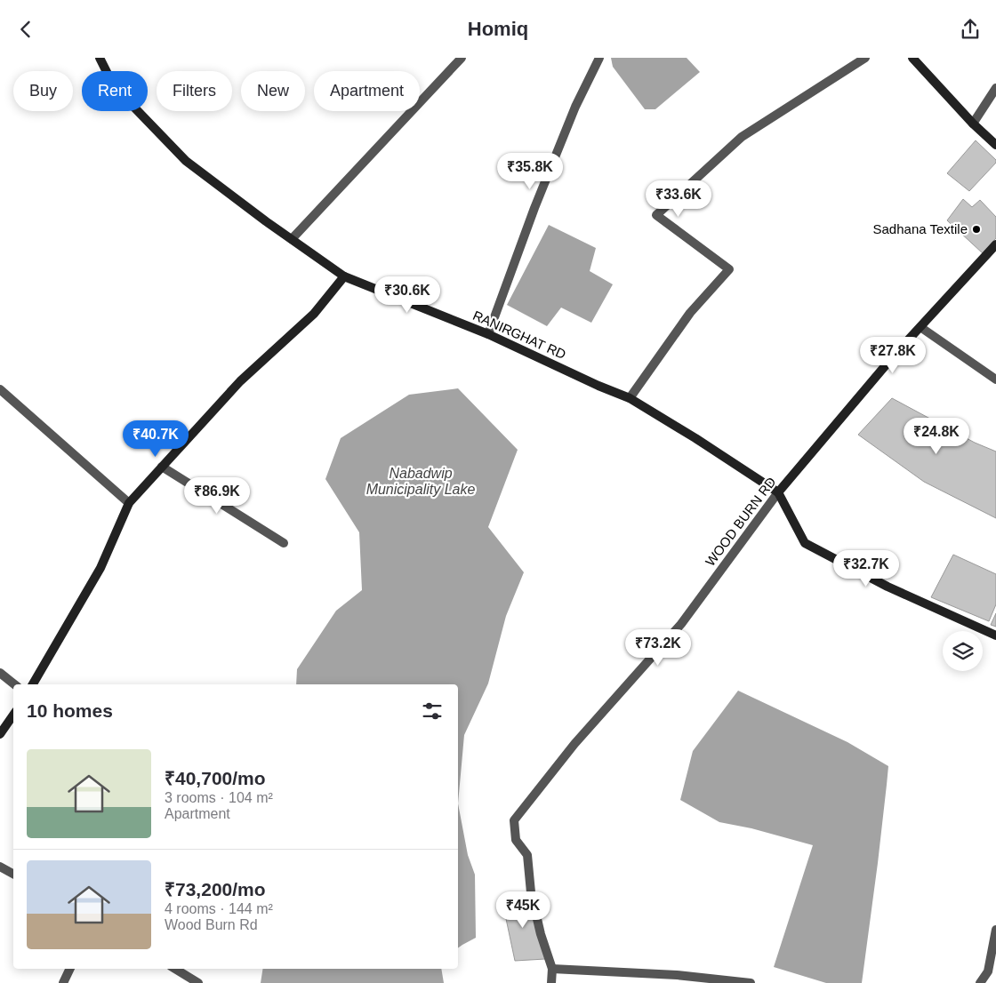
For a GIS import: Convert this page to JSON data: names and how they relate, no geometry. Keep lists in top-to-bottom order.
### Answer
{
  "streets": {
    "street": ["RANIRGHAT RD", "WOOD BURN RD"]
  },
  "crossings": [
    ["RANIRGHAT RD", "WOOD BURN RD"]
  ],
  "water": ["Nabadwip Municipality Lake"],
  "places": ["Sadhana Textile"],
  "page": {
    "header": "Homiq",
    "chip": [
      "Buy",
      "Rent",
      "Filters",
      "New",
      "Apartment"
    ],
    "price": [
      "₹35.8K",
      "₹33.6K",
      "₹30.6K",
      "₹27.8K",
      "₹24.8K",
      "₹40.7K",
      "₹86.9K",
      "₹32.7K",
      "₹73.2K",
      "₹45K"
    ],
    "heading": "10 homes",
    "list": [
      {
        "name": "₹40,700/mo",
        "note": "3 rooms · 104 m² · Apartment"
      },
      {
        "name": "₹73,200/mo",
        "note": "4 rooms · 144 m² · Wood Burn Rd"
      }
    ]
  }
}
